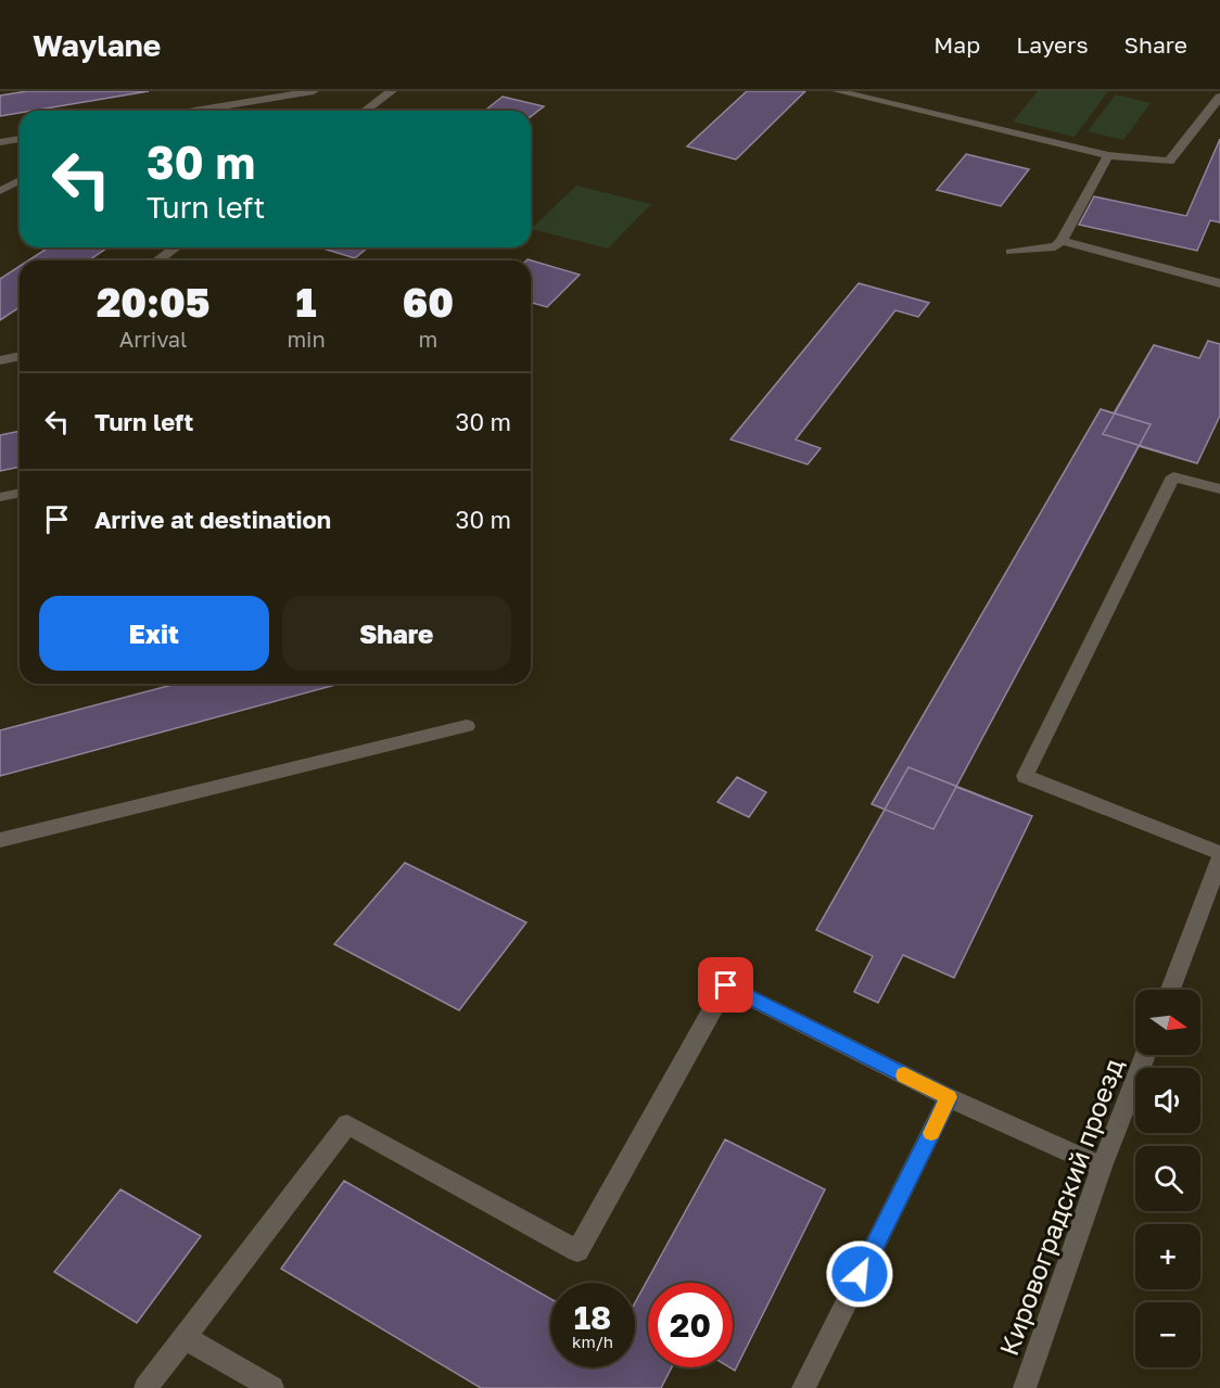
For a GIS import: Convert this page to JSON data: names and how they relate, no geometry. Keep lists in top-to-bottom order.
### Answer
{
  "streets": {
    "street": ["Кировоградский проезд"]
  },
  "north": "right",
  "page": {
    "header": "Waylane",
    "nav": ["Map", "Layers", "Share"],
    "turn": ["30 m", "Turn left"],
    "eta": [
      "20:05",
      "Arrival",
      "1",
      "min",
      "60",
      "m"
    ],
    "list": [
      {
        "name": "Turn left",
        "value": "30 m"
      },
      {
        "name": "Arrive at destination",
        "value": "30 m"
      }
    ],
    "buttons": ["Exit", "Share"],
    "map_buttons": ["+", "−"],
    "speed": "18 km/h",
    "limit": "20"
  }
}
